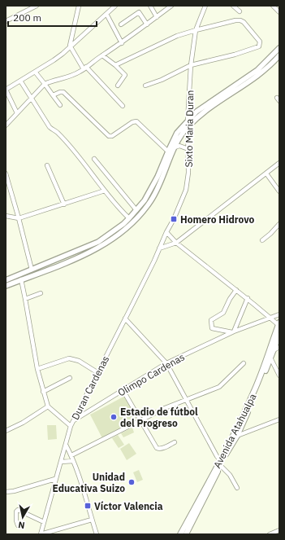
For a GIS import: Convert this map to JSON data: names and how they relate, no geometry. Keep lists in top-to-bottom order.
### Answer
{
  "streets": {
    "highway": ["Avenida Atahualpa"],
    "street": ["Sixto Maria Duran", "Olimpo Cardenas", "Duran Cardenas"]
  },
  "crossings": [
    ["Sixto Maria Duran", "Duran Cardenas"],
    ["Olimpo Cardenas", "Duran Cardenas"]
  ],
  "places": {
    "transit": ["Homero Hidrovo", "Víctor Valencia"],
    "other": ["Estadio de fútbol del Progreso", "Unidad Educativa Suizo"]
  },
  "scale_bar": "200 m",
  "north": "bottom"
}
